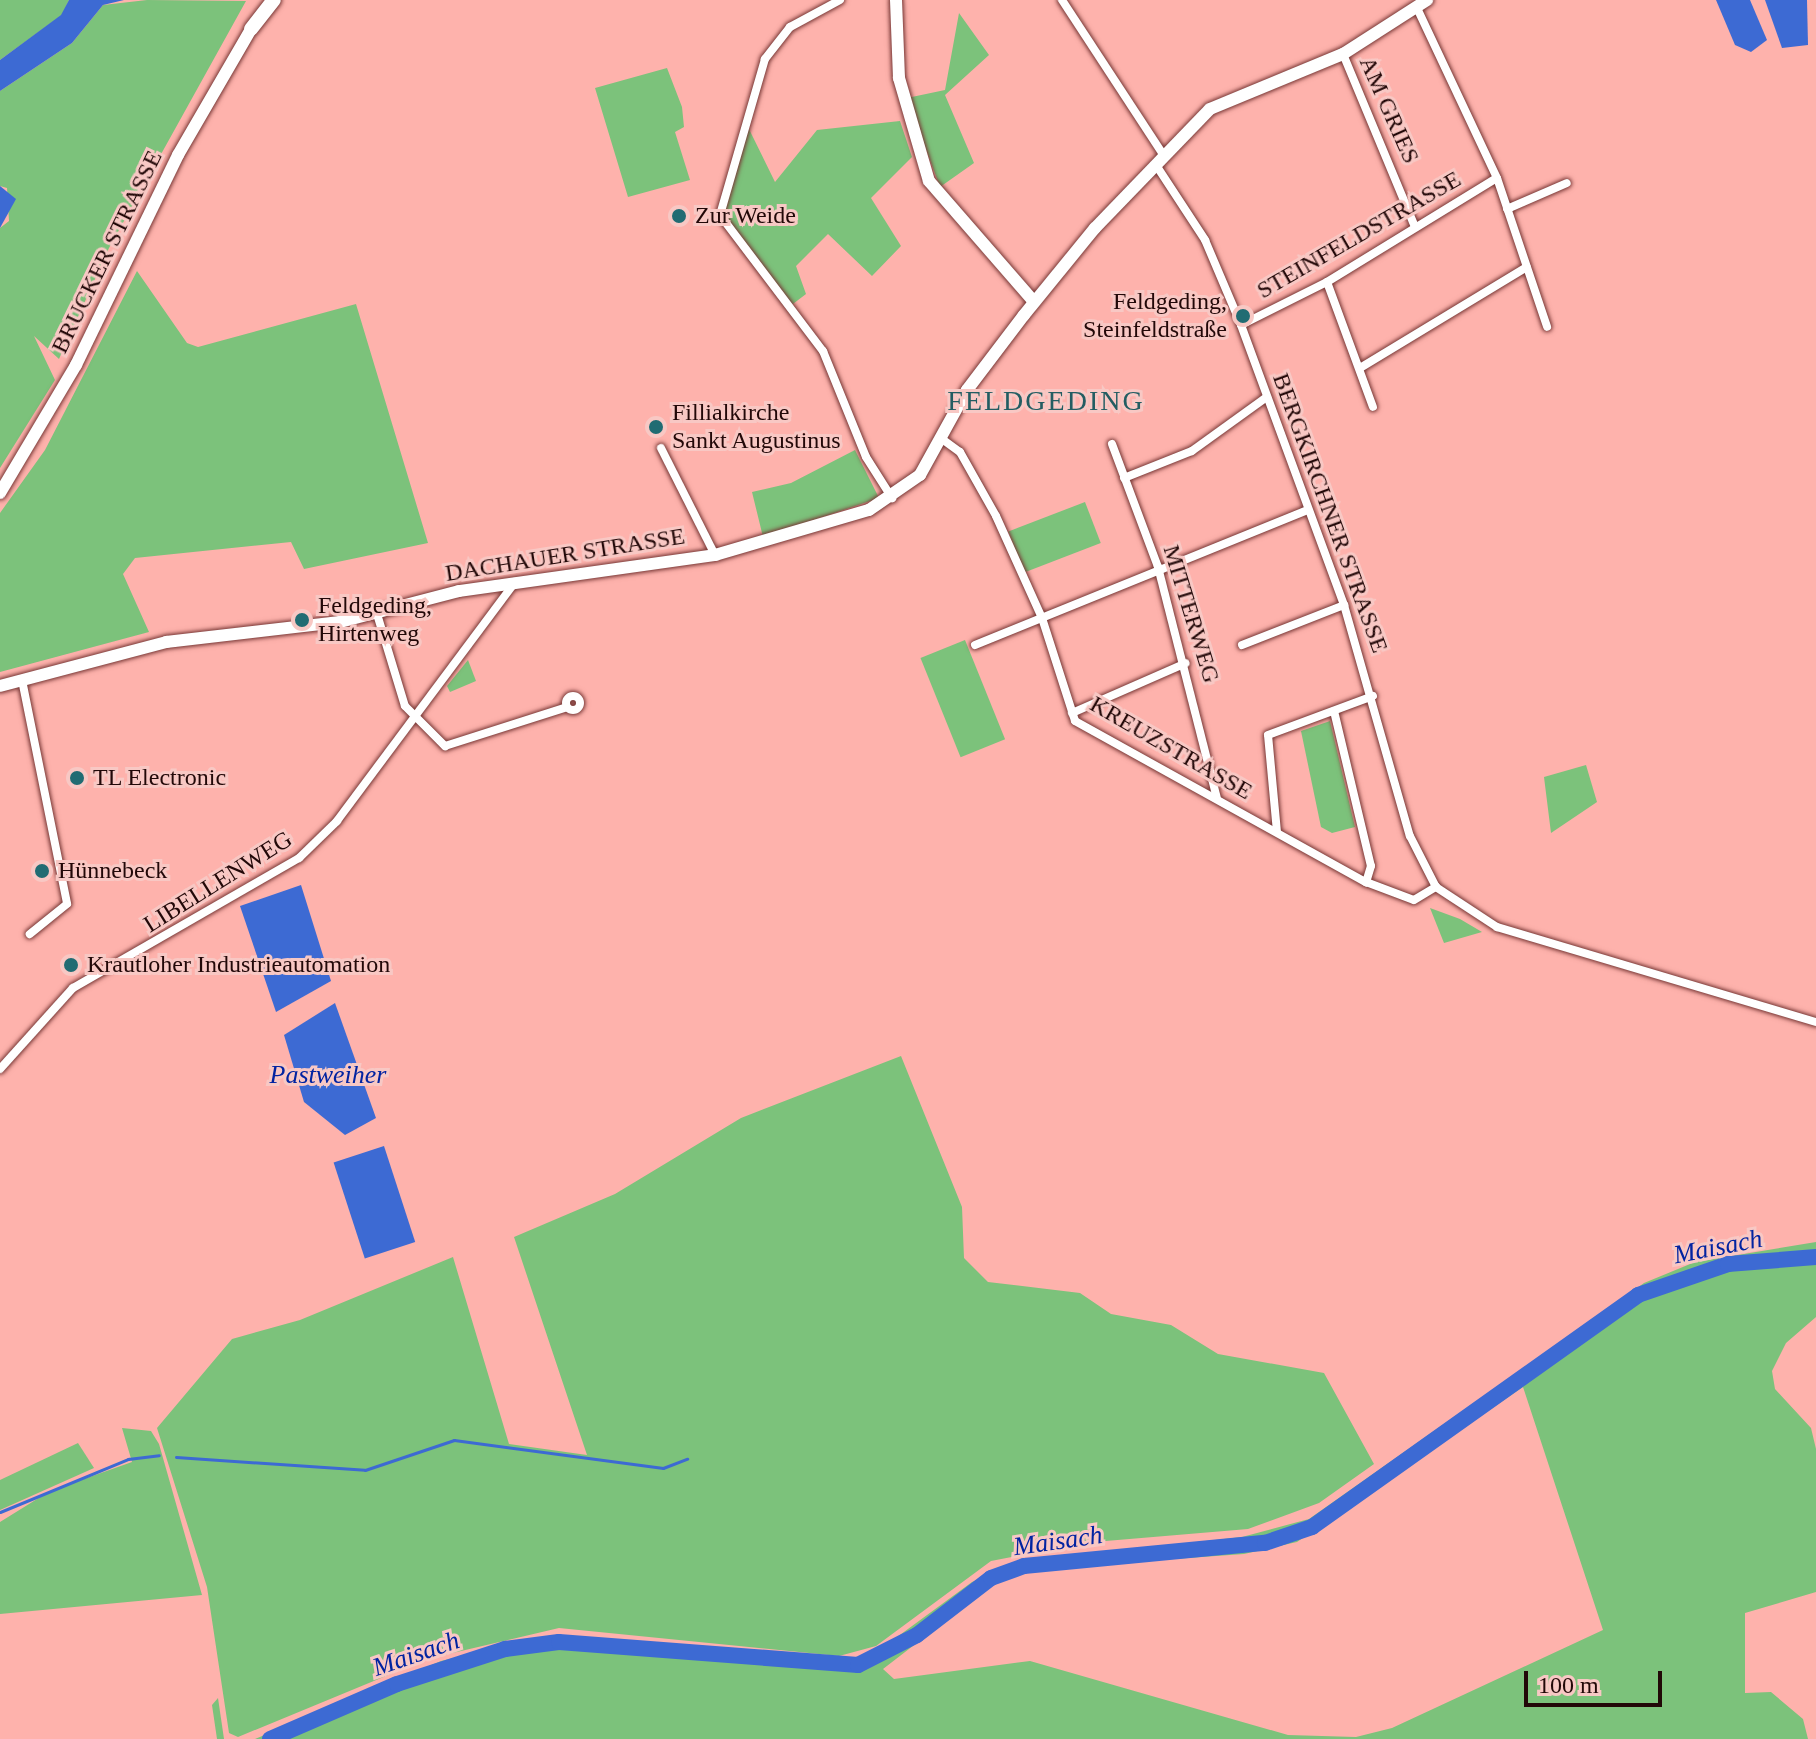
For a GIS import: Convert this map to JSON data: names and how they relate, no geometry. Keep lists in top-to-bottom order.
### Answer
{
  "streets": {
    "street": [
      "AM GRIES",
      "STEINFELDSTRASSE",
      "BRUCKER STRASSE",
      "BERGKIRCHNER STRASSE",
      "DACHAUER STRASSE",
      "MITTERWEG",
      "KREUZSTRASSE",
      "LIBELLENWEG"
    ]
  },
  "crossings": [
    ["AM GRIES", "STEINFELDSTRASSE"],
    ["AM GRIES", "DACHAUER STRASSE"],
    ["STEINFELDSTRASSE", "BERGKIRCHNER STRASSE"],
    ["BERGKIRCHNER STRASSE", "DACHAUER STRASSE"],
    ["BERGKIRCHNER STRASSE", "KREUZSTRASSE"],
    ["DACHAUER STRASSE", "KREUZSTRASSE"],
    ["DACHAUER STRASSE", "LIBELLENWEG"],
    ["MITTERWEG", "KREUZSTRASSE"]
  ],
  "districts": ["FELDGEDING"],
  "water": ["Pastweiher", "Maisach"],
  "places": [
    "Zur Weide",
    "Feldgeding, Steinfeldstraße",
    "Fillialkirche Sankt Augustinus",
    "Feldgeding, Hirtenweg",
    "TL Electronic",
    "Hünnebeck",
    "Krautloher Industrieautomation"
  ],
  "scale_bar": "100 m"
}
